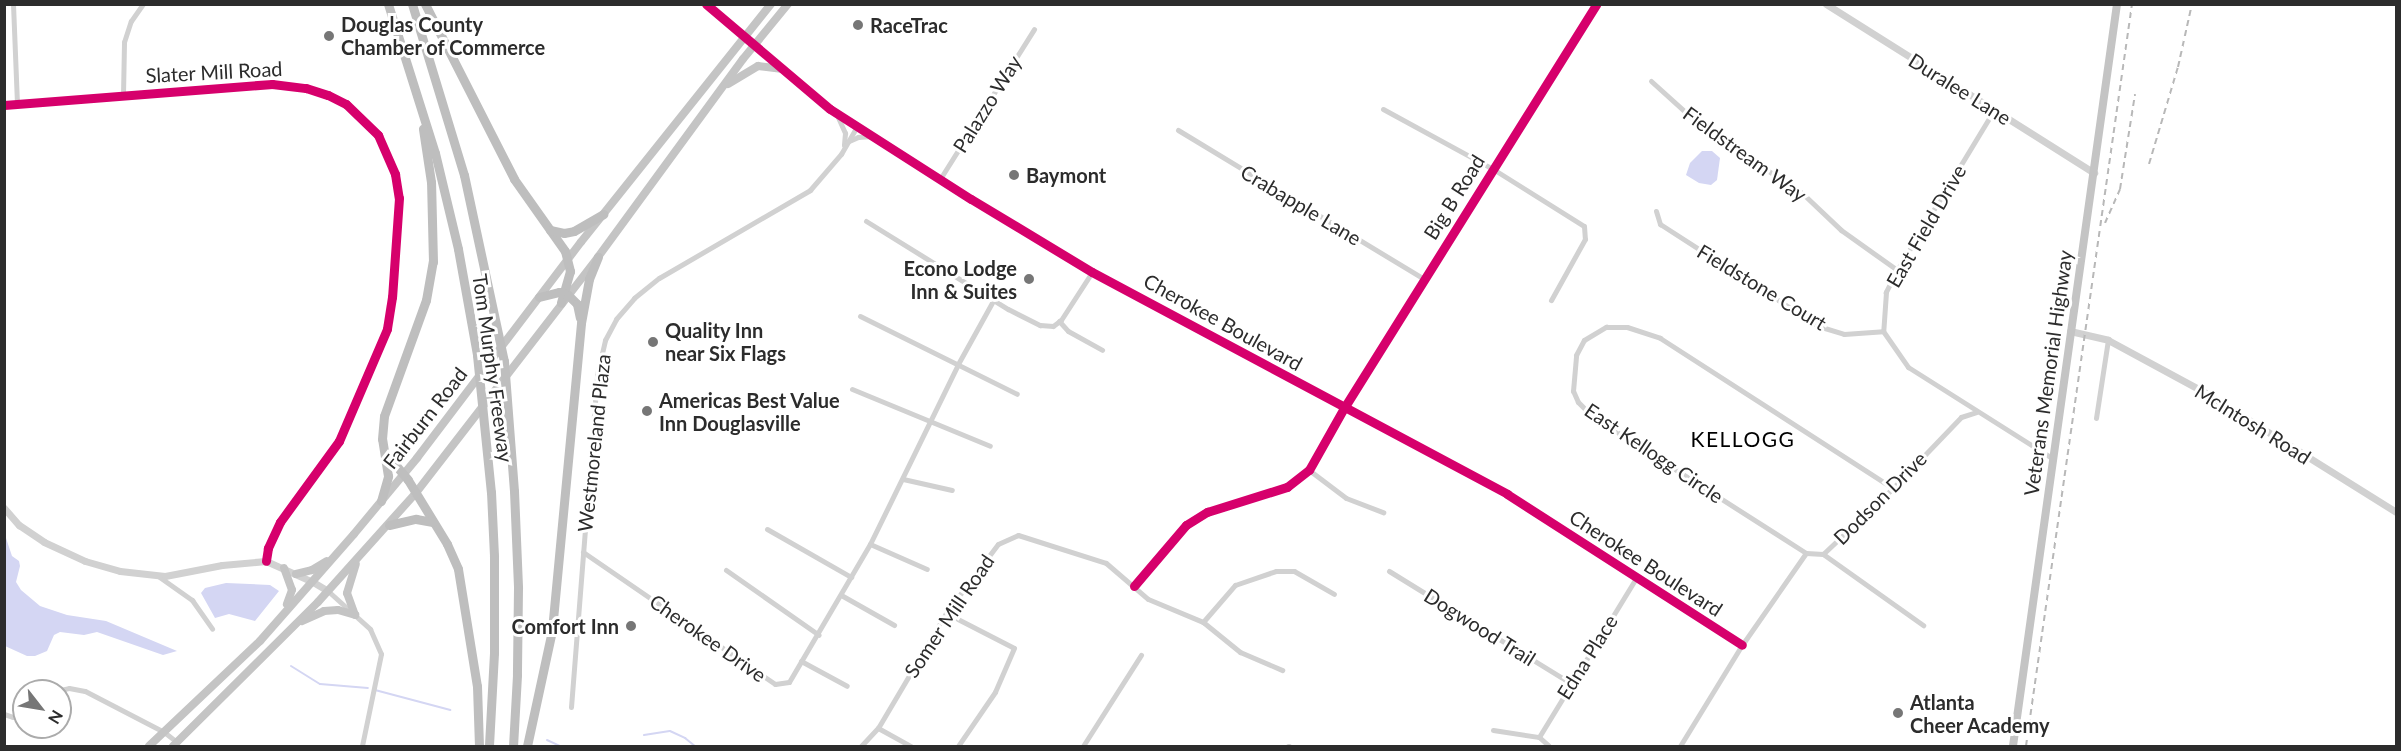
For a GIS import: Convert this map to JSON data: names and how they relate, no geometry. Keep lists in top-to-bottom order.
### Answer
{
  "streets": {
    "highway": ["Tom Murphy Freeway"],
    "main road": ["Veterans Memorial Highway", "Fairburn Road"],
    "street": [
      "Slater Mill Road",
      "Duralee Lane",
      "Palazzo Way",
      "Fieldstream Way",
      "Big B Road",
      "Crabapple Lane",
      "East Field Drive",
      "Fieldstone Court",
      "Cherokee Boulevard",
      "McIntosh Road",
      "Westmoreland Plaza",
      "East Kellogg Circle",
      "Dodson Drive",
      "Somer Mill Road",
      "Dogwood Trail",
      "Cherokee Drive",
      "Edna Place"
    ]
  },
  "crossings": [
    ["Duralee Lane", "East Field Drive"],
    ["Duralee Lane", "Veterans Memorial Highway"],
    ["Palazzo Way", "Cherokee Boulevard"],
    ["Fieldstream Way", "East Field Drive"],
    ["Big B Road", "Crabapple Lane"],
    ["Big B Road", "Cherokee Boulevard"],
    ["East Field Drive", "Fieldstone Court"],
    ["Cherokee Boulevard", "Fairburn Road"],
    ["Cherokee Boulevard", "Westmoreland Plaza"],
    ["Cherokee Boulevard", "Edna Place"],
    ["Veterans Memorial Highway", "McIntosh Road"],
    ["Westmoreland Plaza", "Cherokee Drive"],
    ["East Kellogg Circle", "Dodson Drive"],
    ["Dogwood Trail", "Edna Place"]
  ],
  "districts": ["KELLOGG"],
  "places": [
    "RaceTrac",
    "Douglas County Chamber of Commerce",
    "Baymont",
    "Econo Lodge Inn & Suites",
    "Quality Inn near Six Flags",
    "Americas Best Value Inn Douglasville",
    "Comfort Inn",
    "Atlanta Cheer Academy"
  ],
  "north": "bottom right"
}
